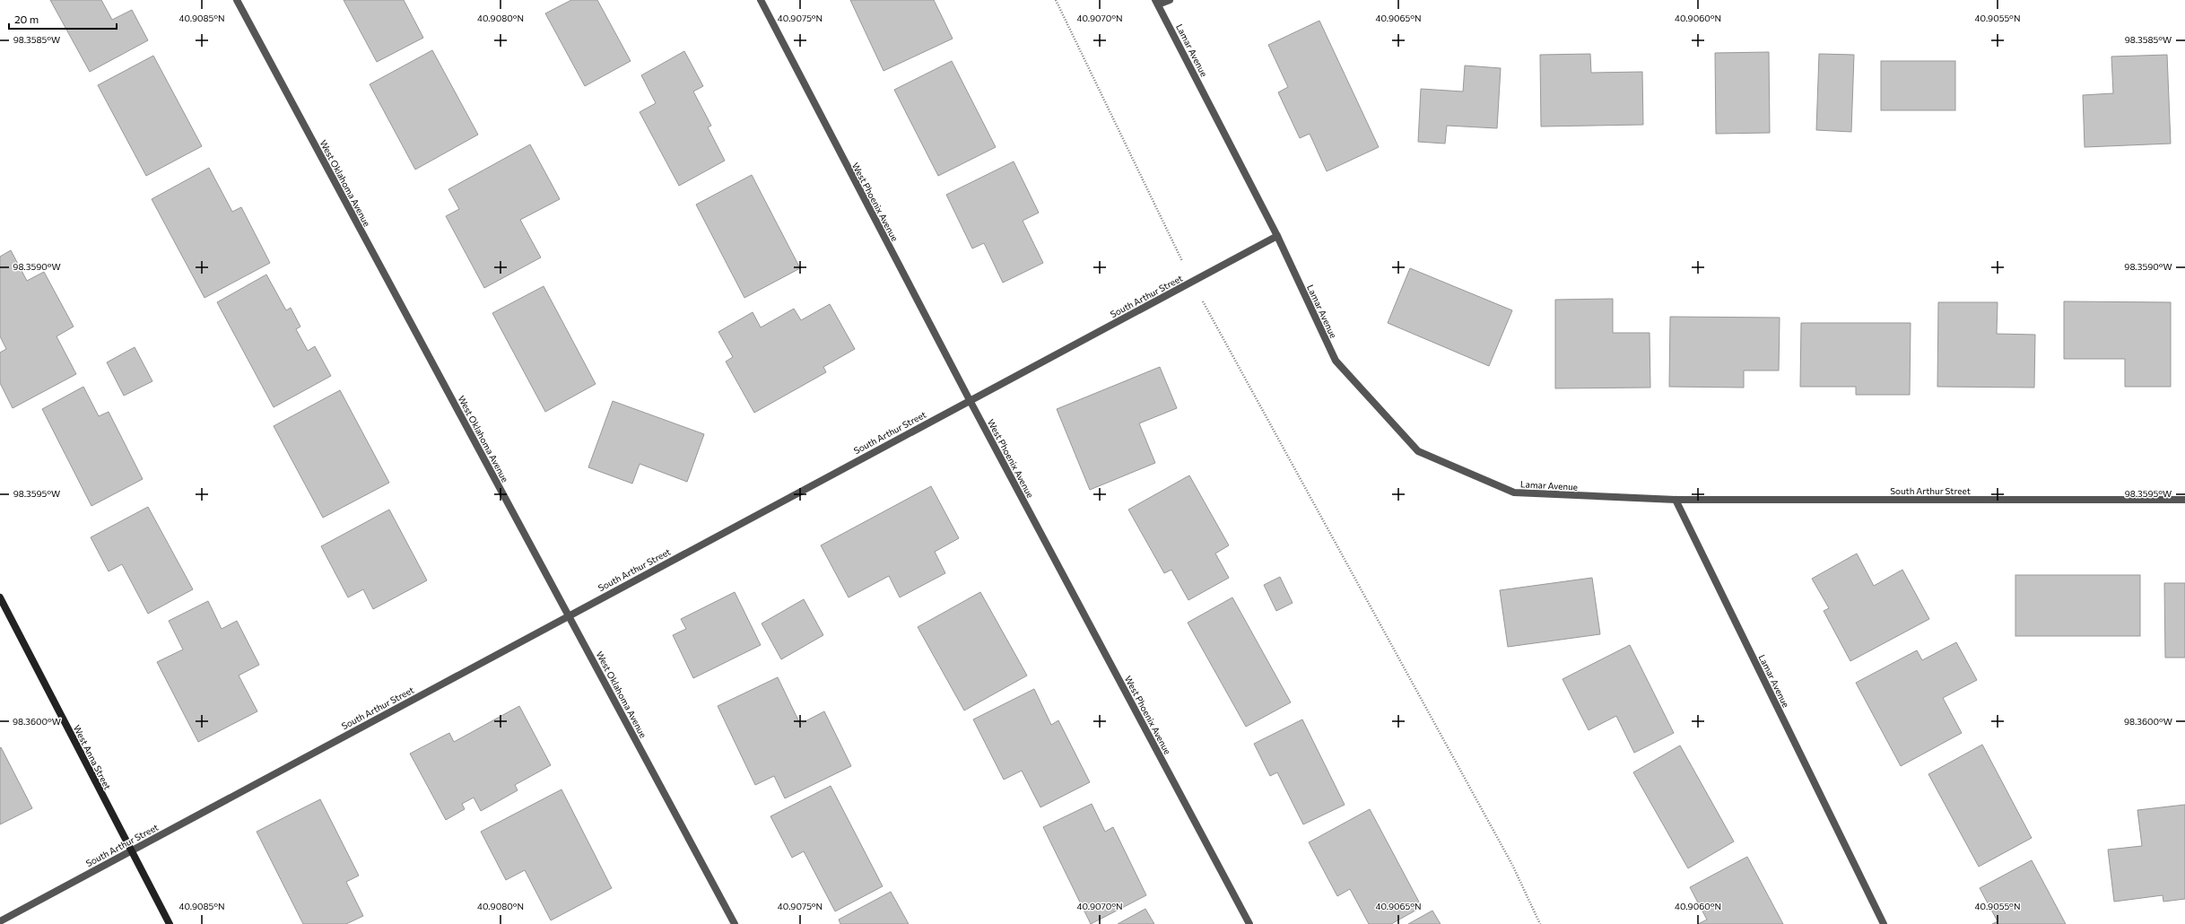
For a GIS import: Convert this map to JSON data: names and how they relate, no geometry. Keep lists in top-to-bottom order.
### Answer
{
  "streets": {
    "street": [
      "Lamar Avenue",
      "West Oklahoma Avenue",
      "West Phoenix Avenue",
      "South Arthur Street",
      "West Anna Street"
    ]
  },
  "crossings": [
    ["Lamar Avenue", "South Arthur Street"],
    ["West Oklahoma Avenue", "South Arthur Street"],
    ["West Phoenix Avenue", "South Arthur Street"],
    ["South Arthur Street", "West Anna Street"]
  ],
  "scale_bar": "20 m",
  "coordinates": [
    "40.9085°N",
    "40.9080°N",
    "40.9075°N",
    "40.9070°N",
    "40.9065°N",
    "40.9060°N",
    "40.9055°N",
    "98.3585°W",
    "98.3590°W",
    "98.3595°W",
    "98.3600°W"
  ]
}
